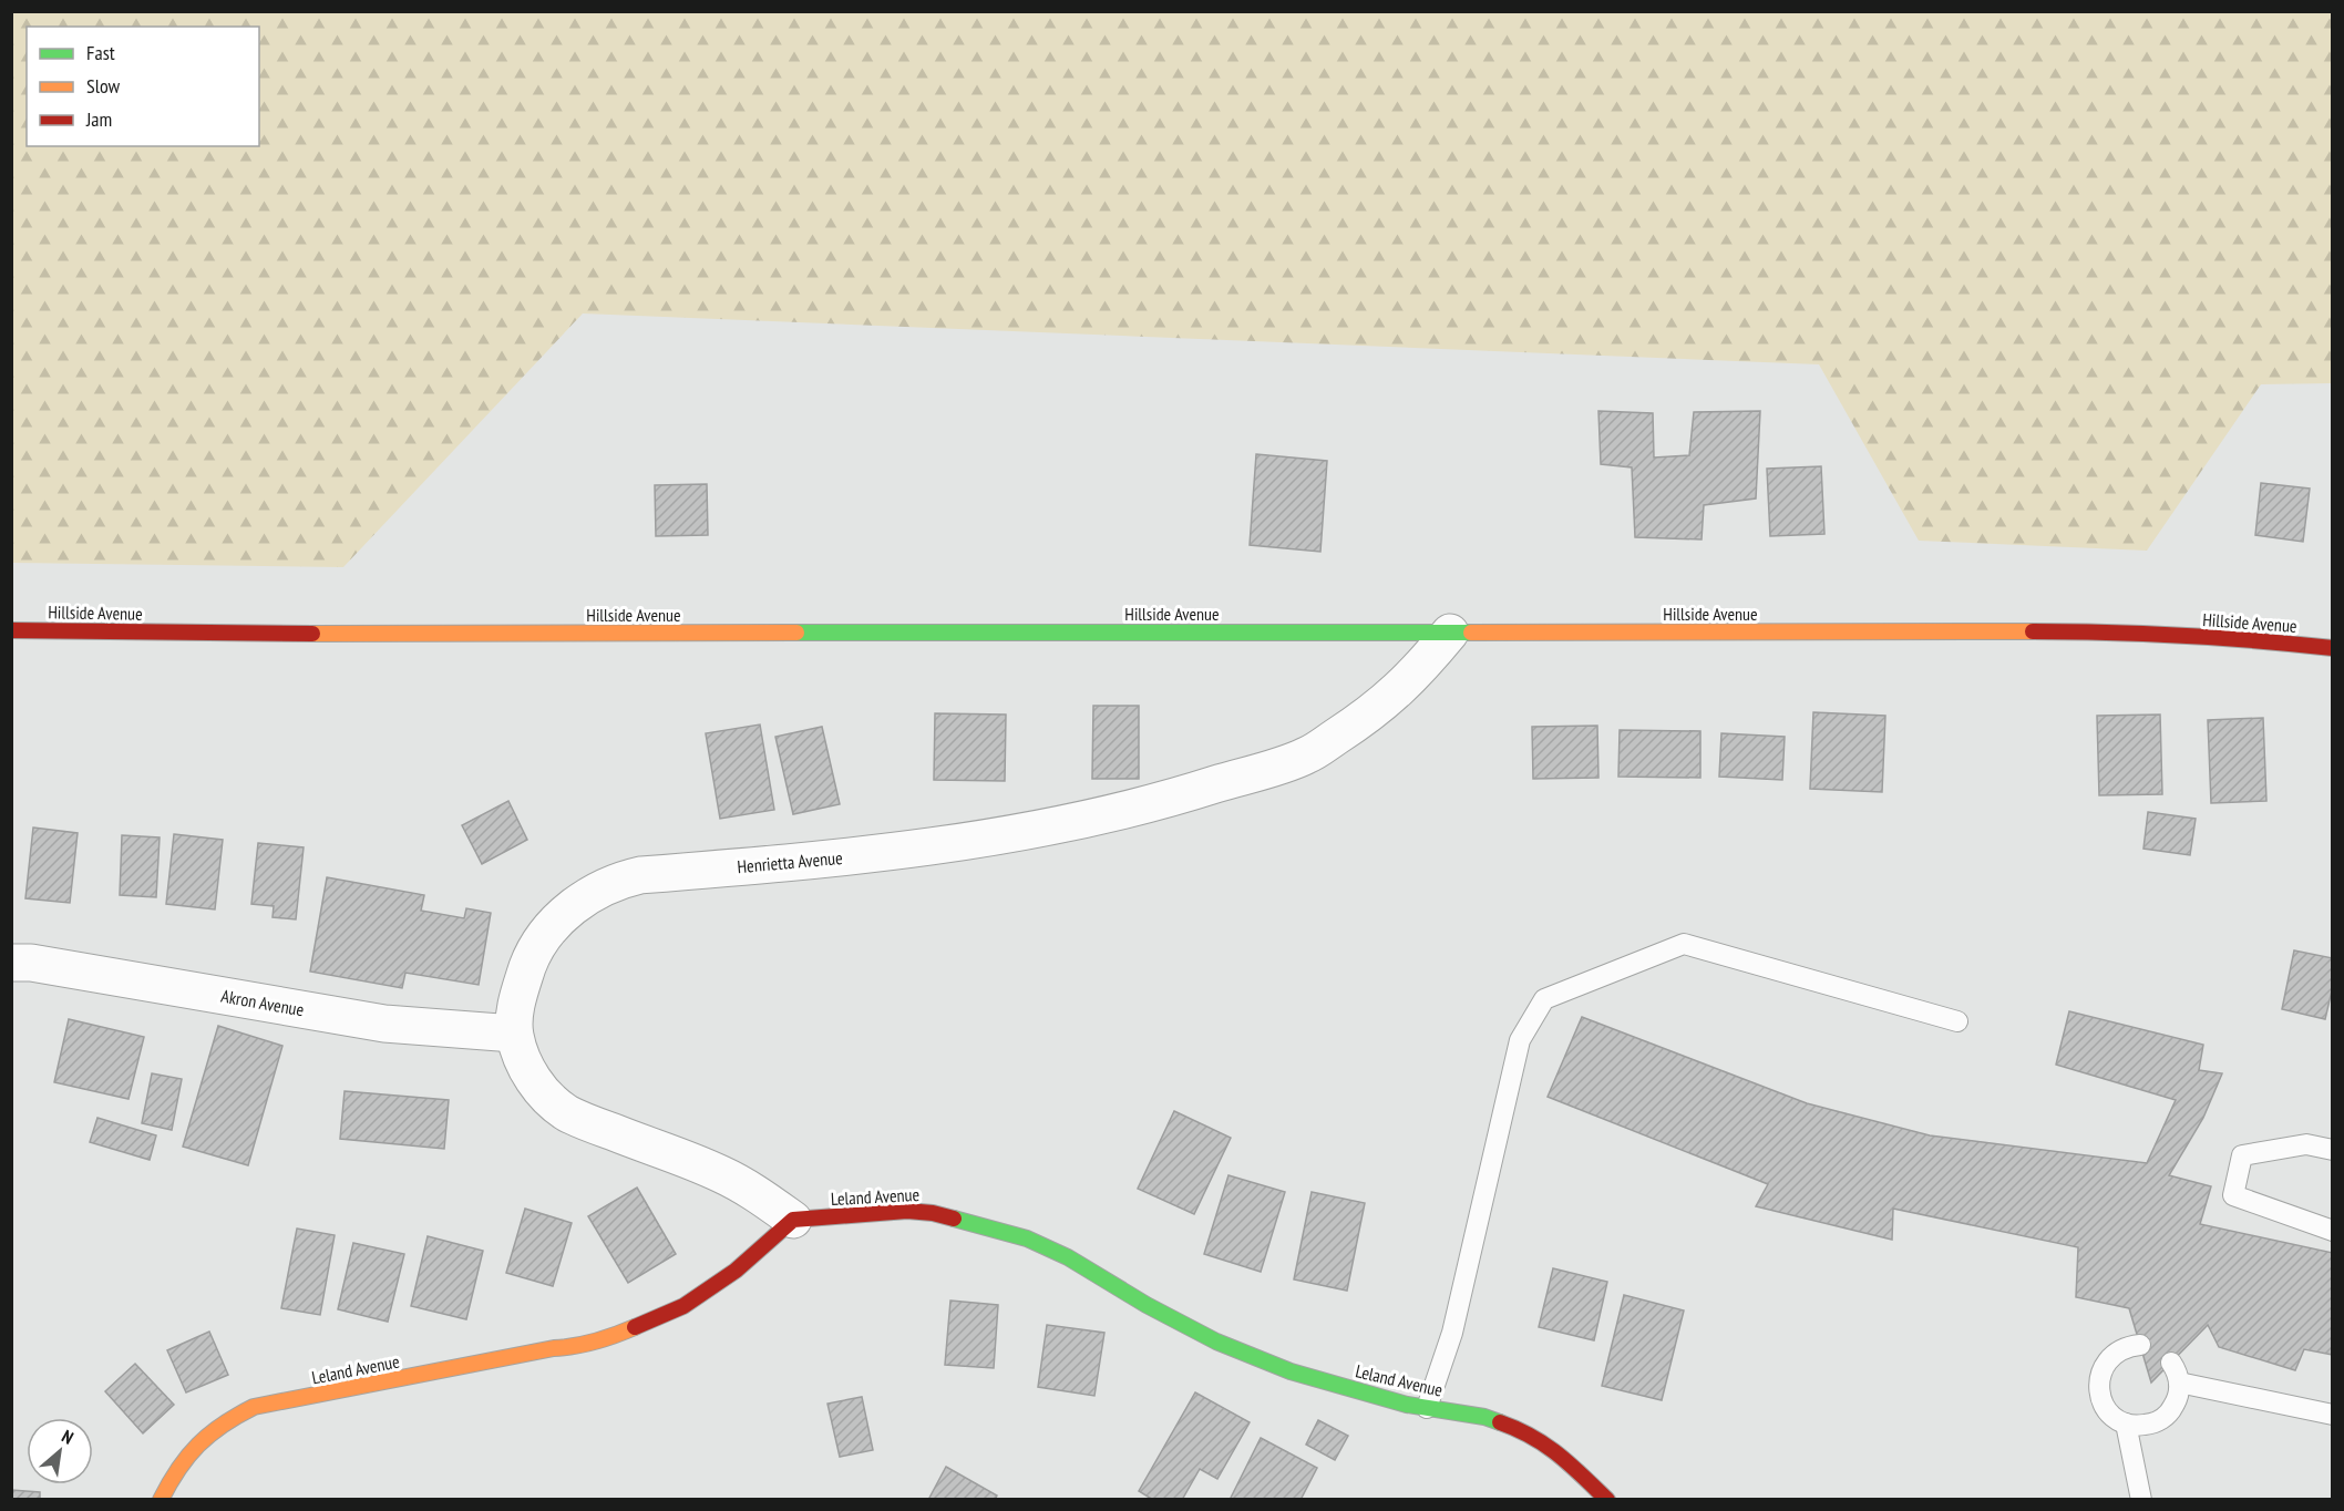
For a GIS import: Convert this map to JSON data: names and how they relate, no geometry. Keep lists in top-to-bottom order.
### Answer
{
  "streets": {
    "street": [
      "Hillside Avenue",
      "Henrietta Avenue",
      "Akron Avenue",
      "Leland Avenue"
    ]
  },
  "crossings": [
    ["Hillside Avenue", "Henrietta Avenue"],
    ["Henrietta Avenue", "Akron Avenue"],
    ["Henrietta Avenue", "Leland Avenue"]
  ],
  "legend": ["Fast", "Slow", "Jam"],
  "north": "top right"
}
